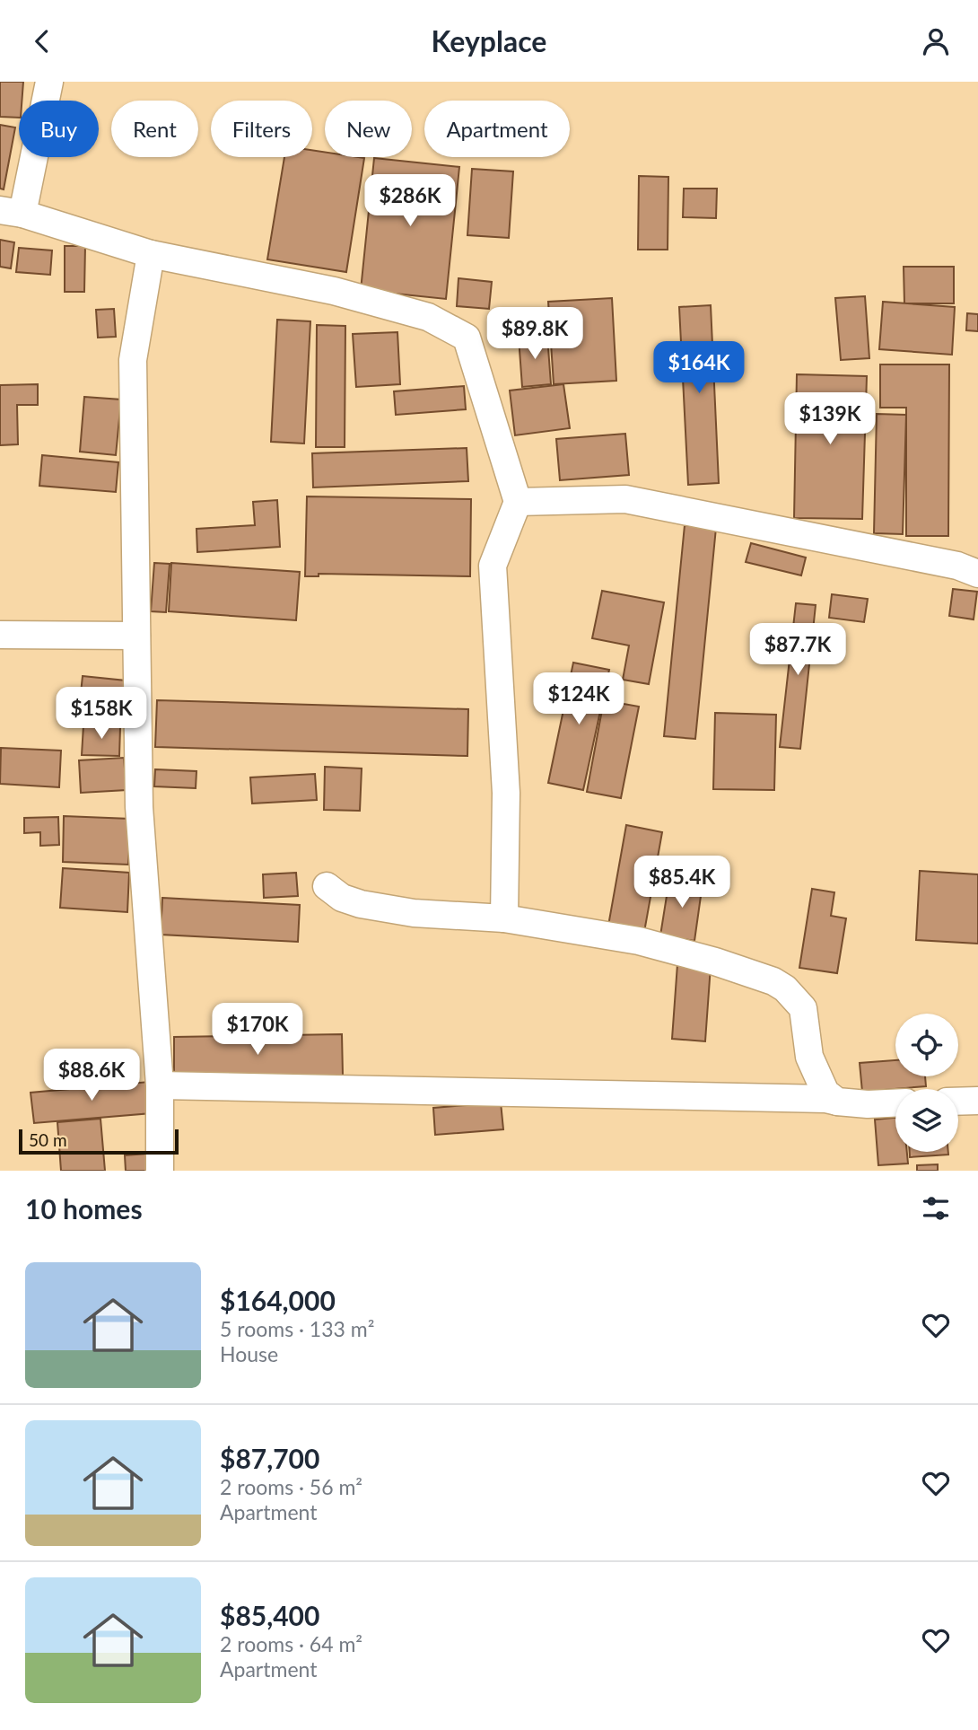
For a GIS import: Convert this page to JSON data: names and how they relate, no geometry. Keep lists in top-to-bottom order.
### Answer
{
  "scale_bar": "50 m",
  "page": {
    "header": "Keyplace",
    "chip": [
      "Buy",
      "Rent",
      "Filters",
      "New",
      "Apartment"
    ],
    "price": [
      "$286K",
      "$89.8K",
      "$164K",
      "$139K",
      "$87.7K",
      "$124K",
      "$158K",
      "$85.4K",
      "$170K",
      "$88.6K"
    ],
    "scale": "50 m",
    "heading": "10 homes",
    "list": [
      {
        "name": "$164,000",
        "note": "5 rooms · 133 m² · House"
      },
      {
        "name": "$87,700",
        "note": "2 rooms · 56 m² · Apartment"
      },
      {
        "name": "$85,400",
        "note": "2 rooms · 64 m² · Apartment"
      }
    ]
  }
}
